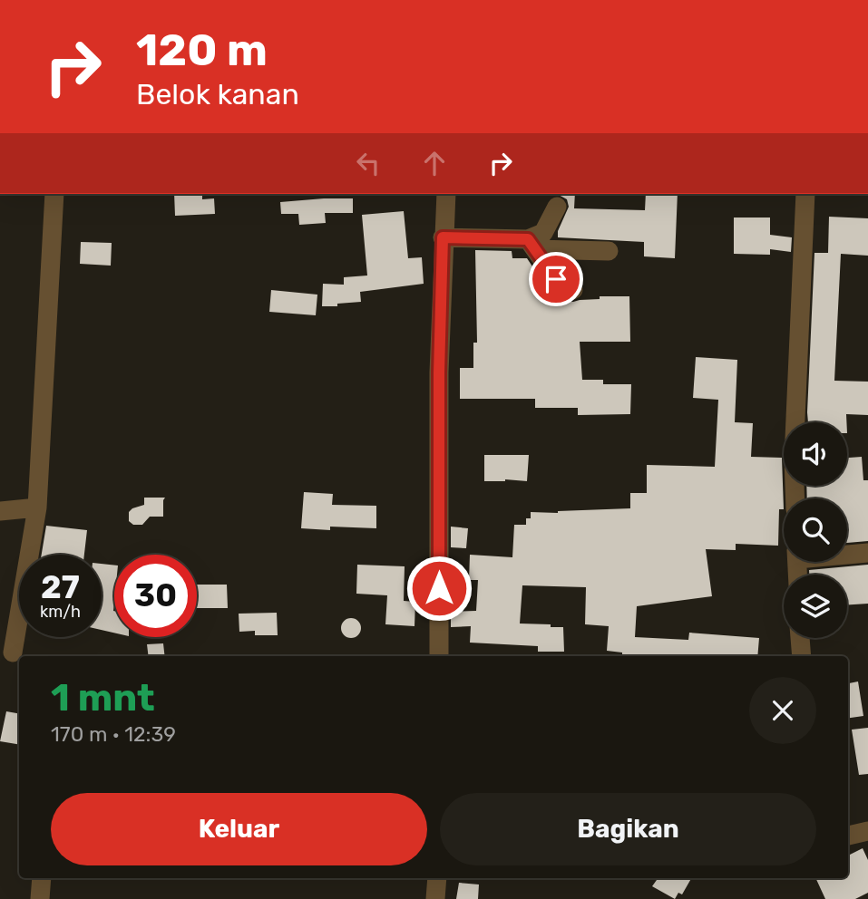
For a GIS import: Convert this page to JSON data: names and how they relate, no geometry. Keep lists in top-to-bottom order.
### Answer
{
  "page": {
    "turn": ["120 m", "Belok kanan"],
    "speed": "27 km/h",
    "limit": "30",
    "heading": ["1 mnt", "170 m · 12:39"],
    "buttons": ["Keluar", "Bagikan"]
  }
}
